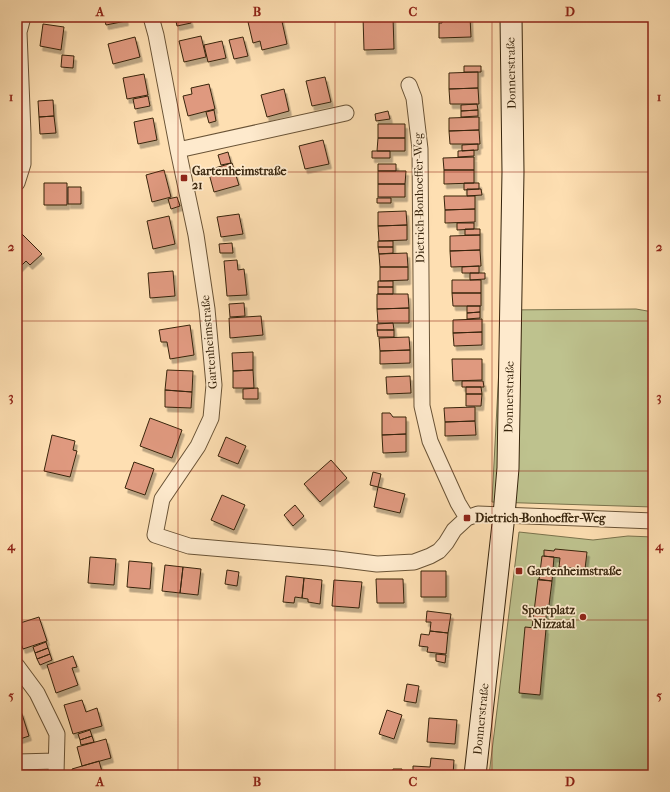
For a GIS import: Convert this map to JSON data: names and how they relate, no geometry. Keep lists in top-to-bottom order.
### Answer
{
  "streets": {
    "main road": ["Donnerstraße"],
    "street": ["Dietrich-Bonhoeffer-Weg", "Gartenheimstraße"]
  },
  "crossings": [
    ["Dietrich-Bonhoeffer-Weg", "Gartenheimstraße"]
  ],
  "places": {
    "transit": ["Gartenheimstraße 21", "Dietrich-Bonhoeffer-Weg", "Gartenheimstraße"],
    "other": ["Sportplatz Nizzatal"]
  },
  "grid": {
    "columns": [
      "A",
      "B",
      "C",
      "D"
    ],
    "rows": [
      "1",
      "2",
      "3",
      "4",
      "5"
    ]
  }
}
